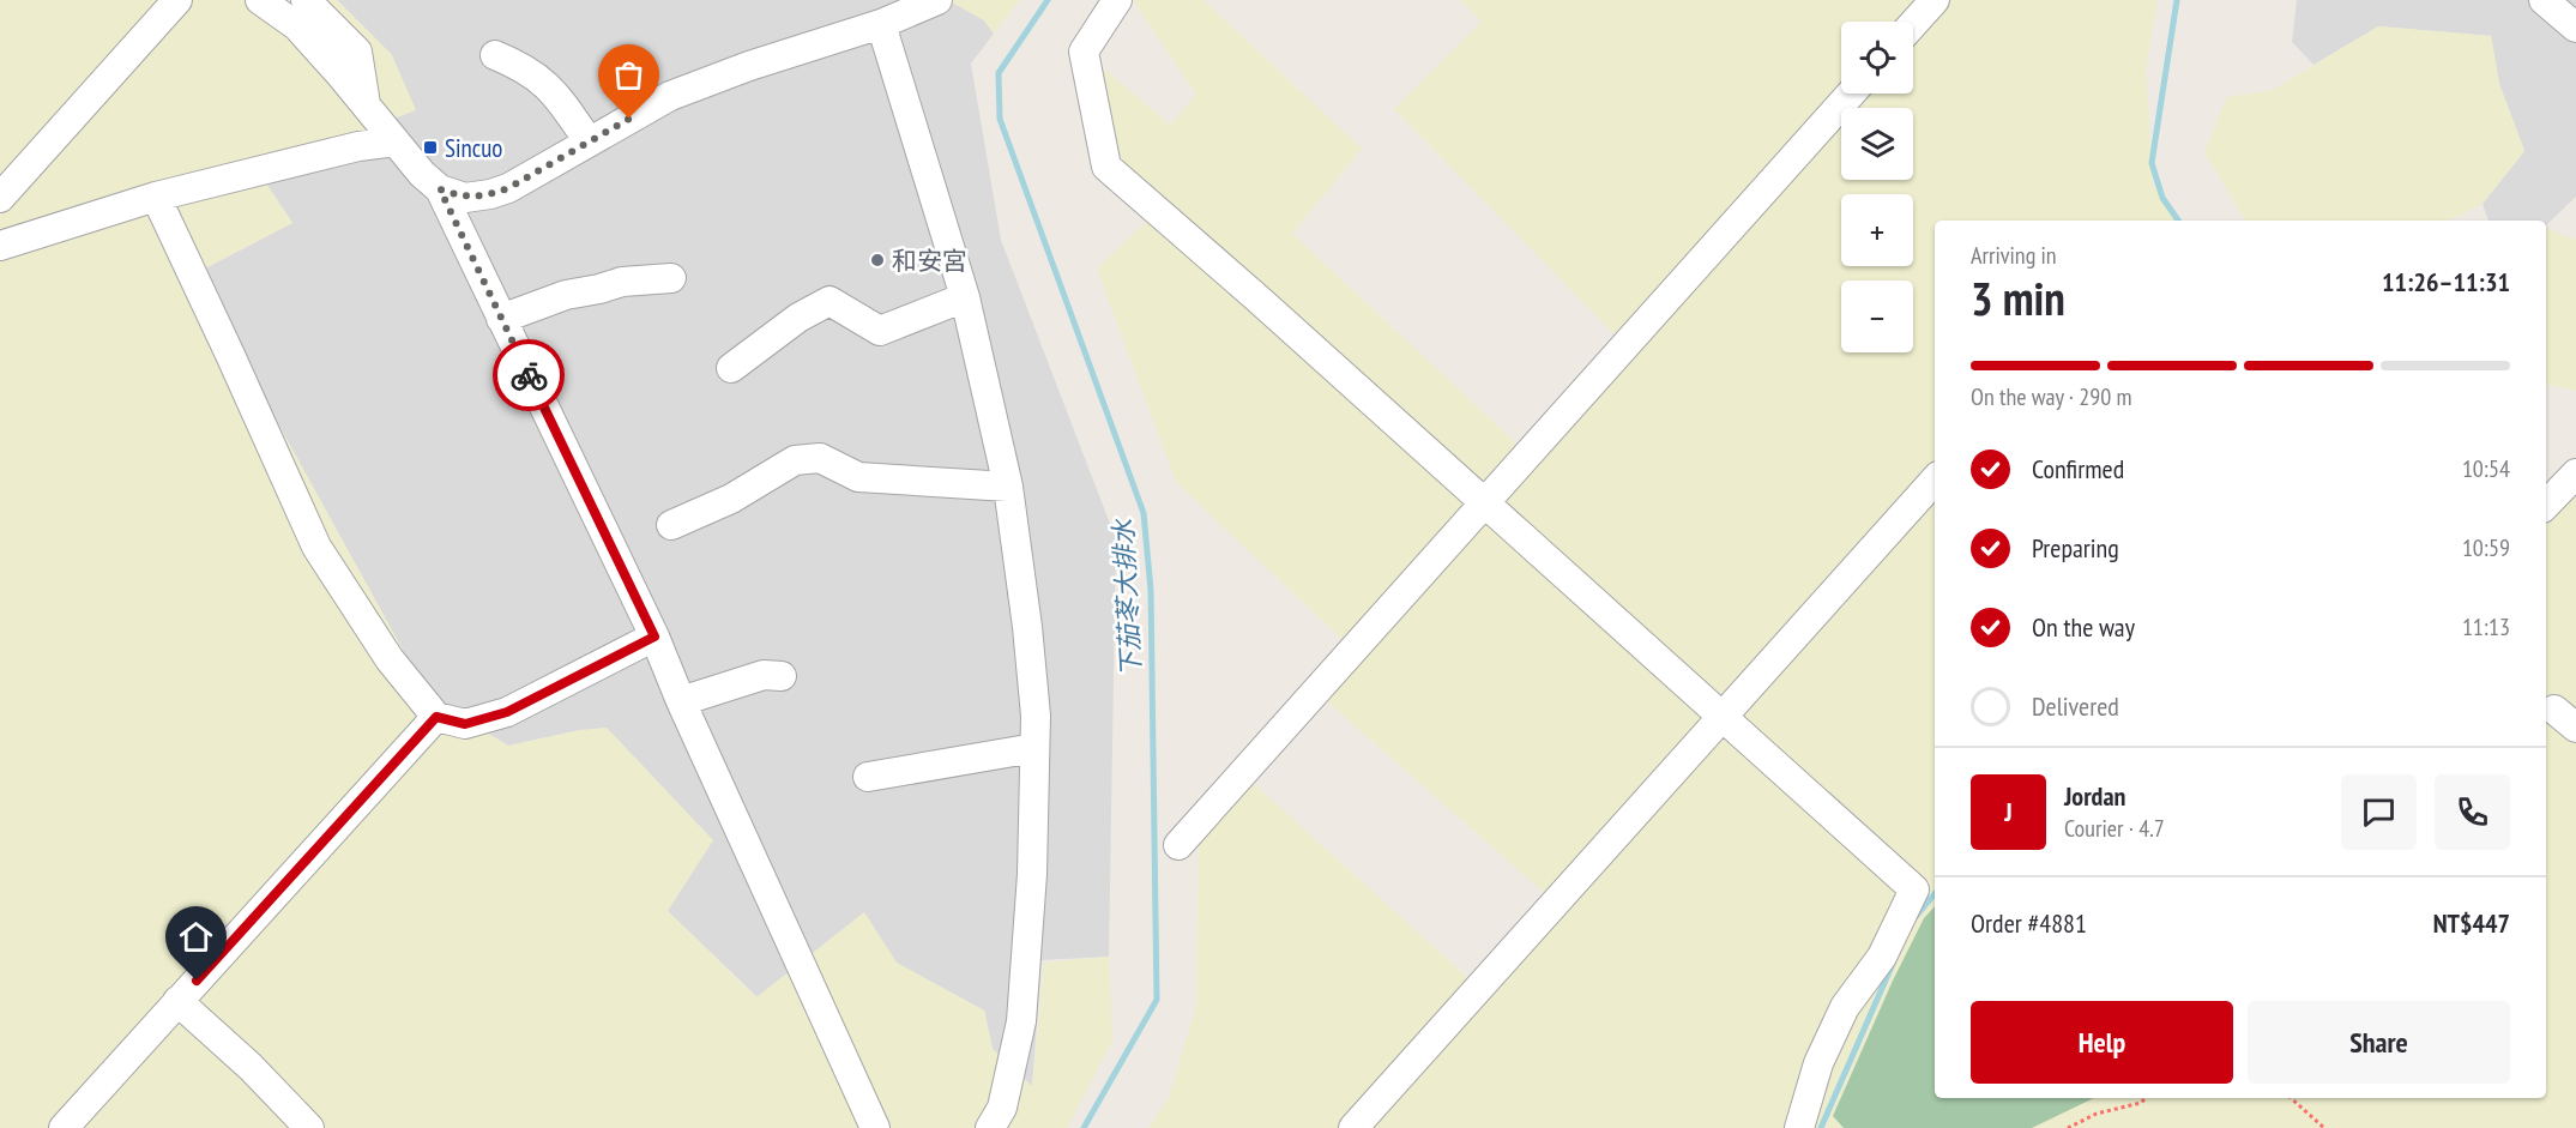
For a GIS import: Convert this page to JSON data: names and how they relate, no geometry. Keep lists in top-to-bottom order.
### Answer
{
  "water": ["下茄苳大排水"],
  "places": {
    "transit": ["Sincuo"],
    "other": ["和安宮"]
  },
  "page": {
    "map_buttons": ["+", "−"],
    "heading": ["3 min", "Arriving in", "11:26–11:31"],
    "panel": [
      "Jordan",
      "Courier · 4.7",
      "Order #4881",
      "NT$447"
    ],
    "bar": "On the way · 290 m",
    "list": [
      ["Confirmed", "10:54"],
      ["Preparing", "10:59"],
      ["On the way", "11:13"],
      "Delivered"
    ],
    "round": "J",
    "buttons": ["Help", "Share"]
  }
}
